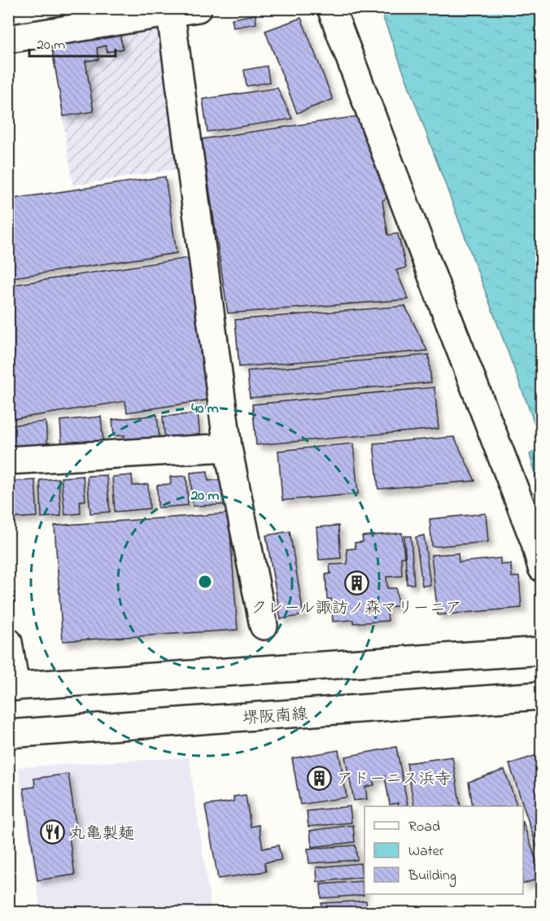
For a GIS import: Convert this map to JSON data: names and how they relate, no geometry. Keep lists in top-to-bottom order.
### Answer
{
  "streets": {
    "street": ["堺阪南線"]
  },
  "places": {
    "building": ["クレール諏訪ノ森マリーニア", "アドーニス浜寺"],
    "restaurant": ["丸亀製麺"]
  },
  "legend": ["Road", "Water", "Building"],
  "scale_bar": "20 m",
  "rings": ["40 m", "20 m"]
}
